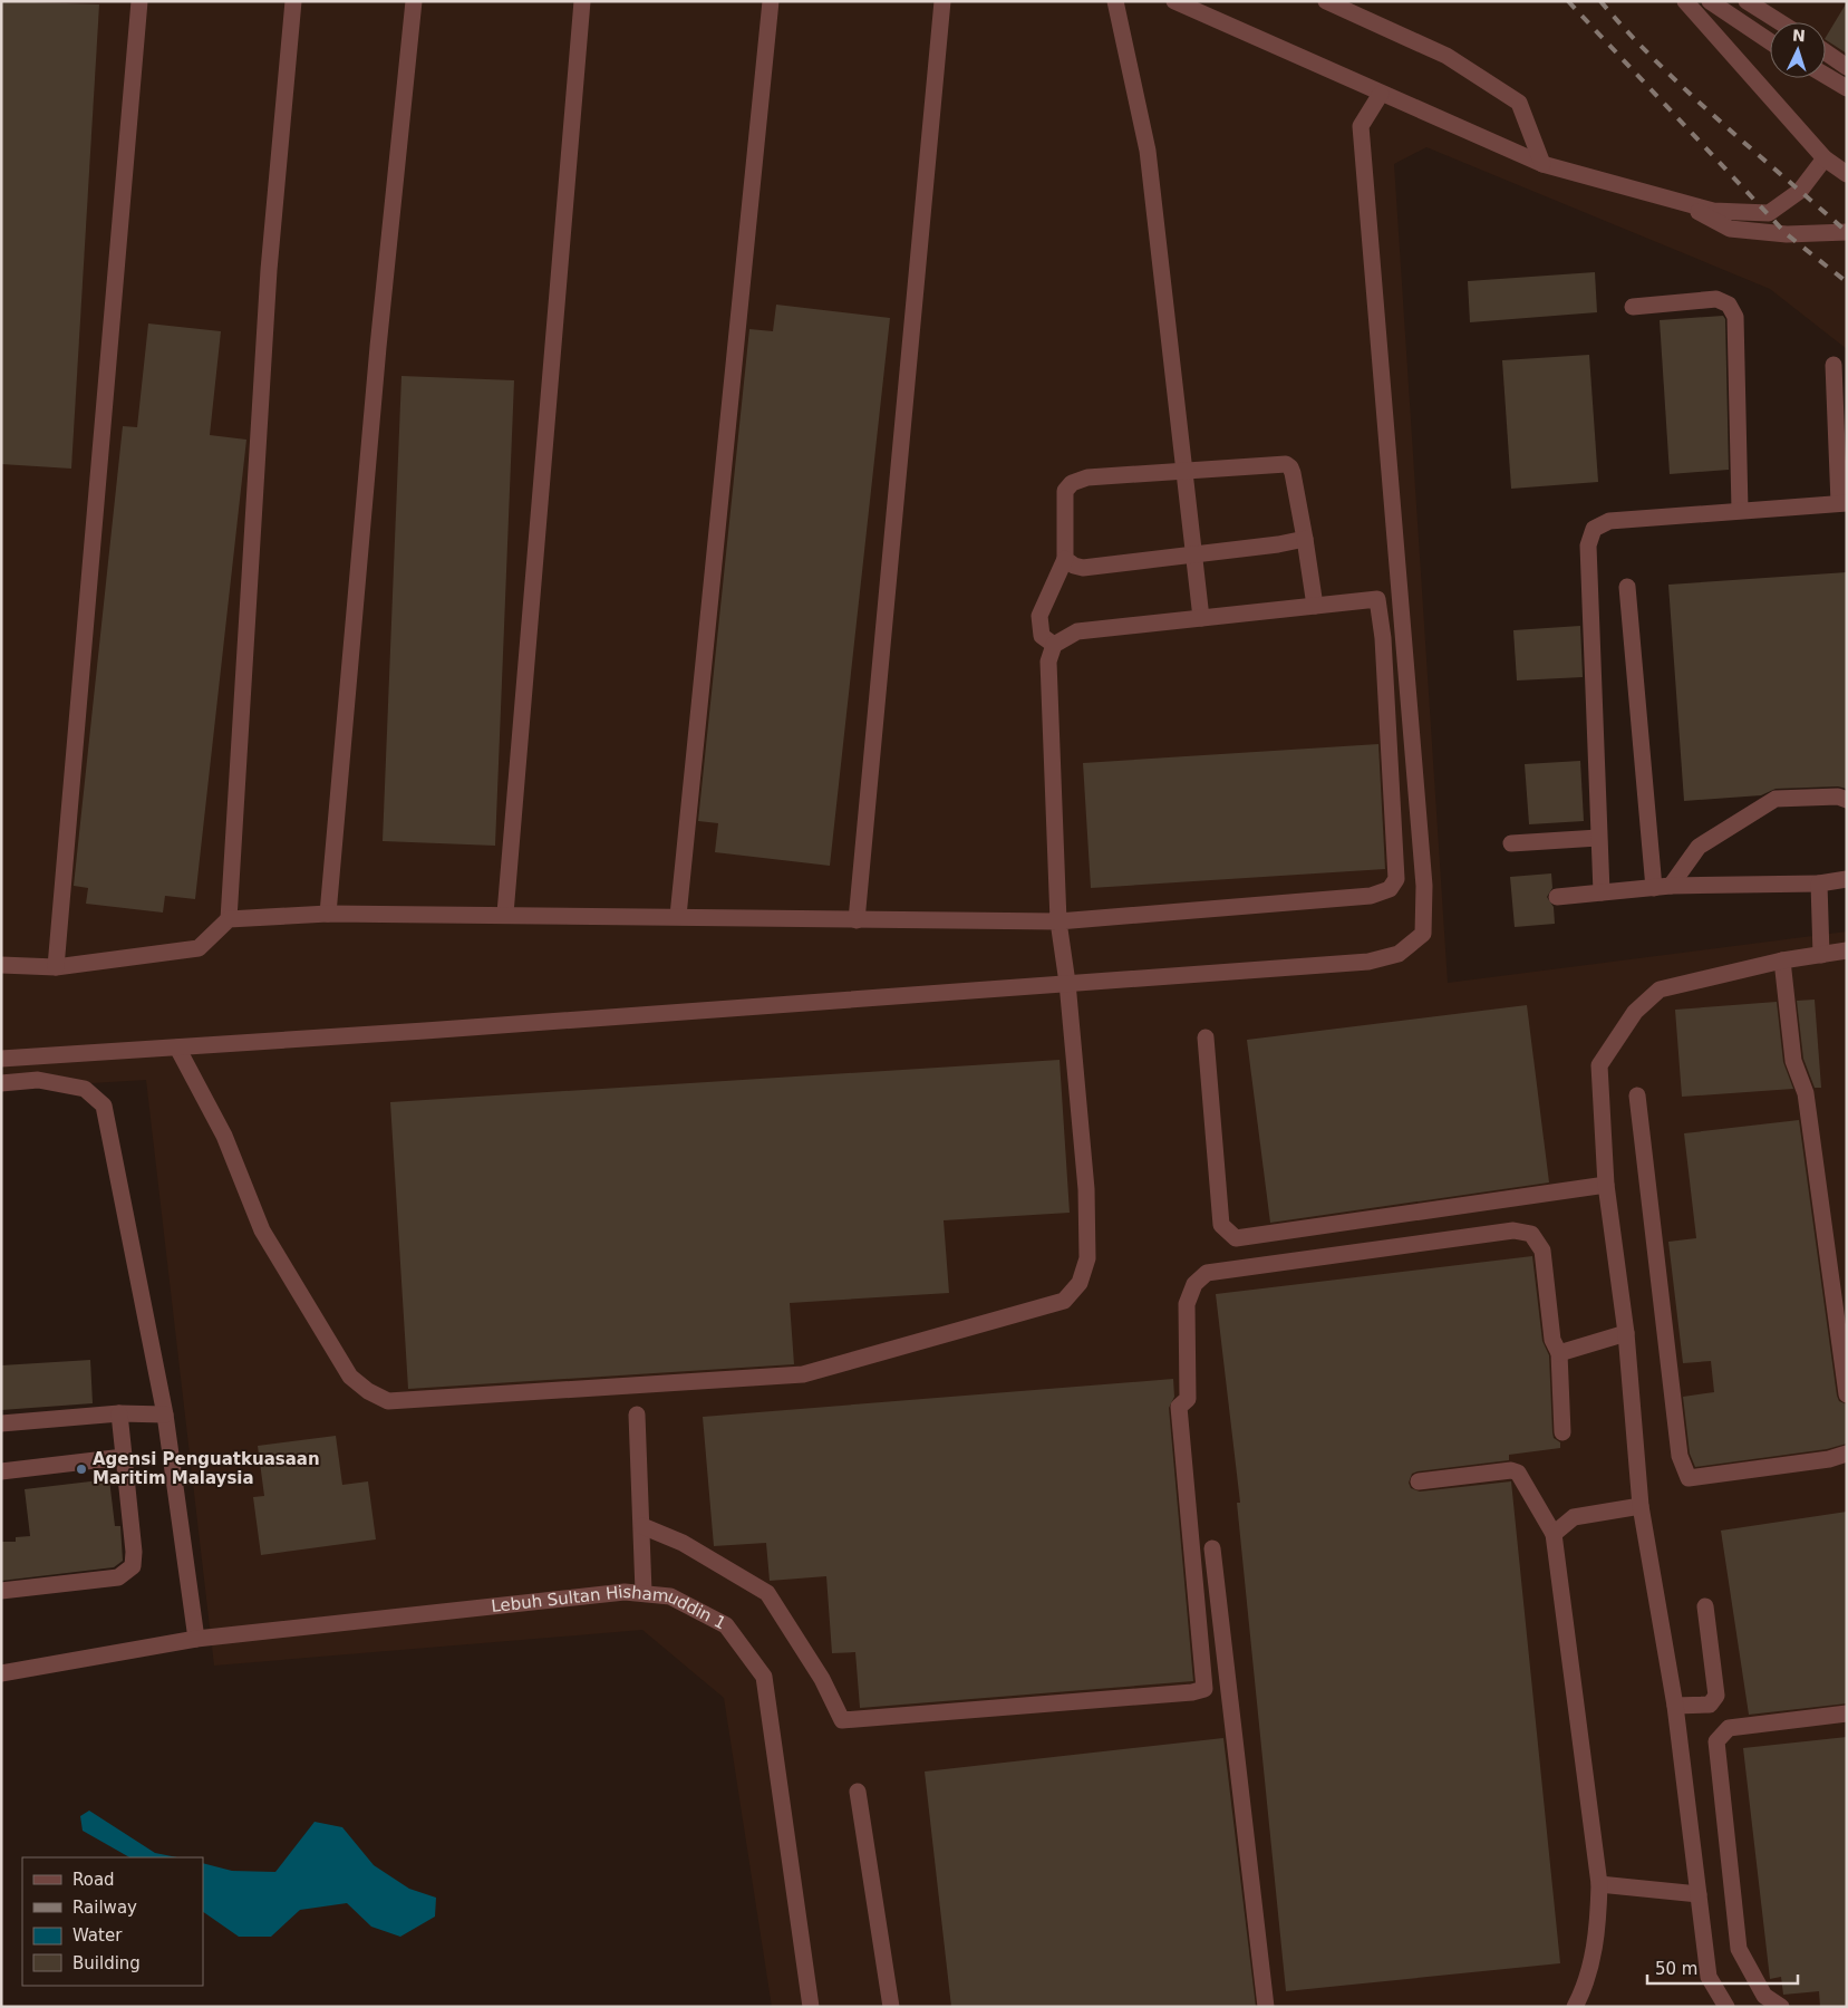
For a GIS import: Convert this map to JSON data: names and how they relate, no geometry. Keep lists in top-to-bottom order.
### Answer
{
  "streets": {
    "street": ["Lebuh Sultan Hishamuddin 1"]
  },
  "places": ["Agensi Penguatkuasaan Maritim Malaysia"],
  "legend": [
    "Road",
    "Railway",
    "Water",
    "Building"
  ],
  "scale_bar": "50 m",
  "north": "top"
}
